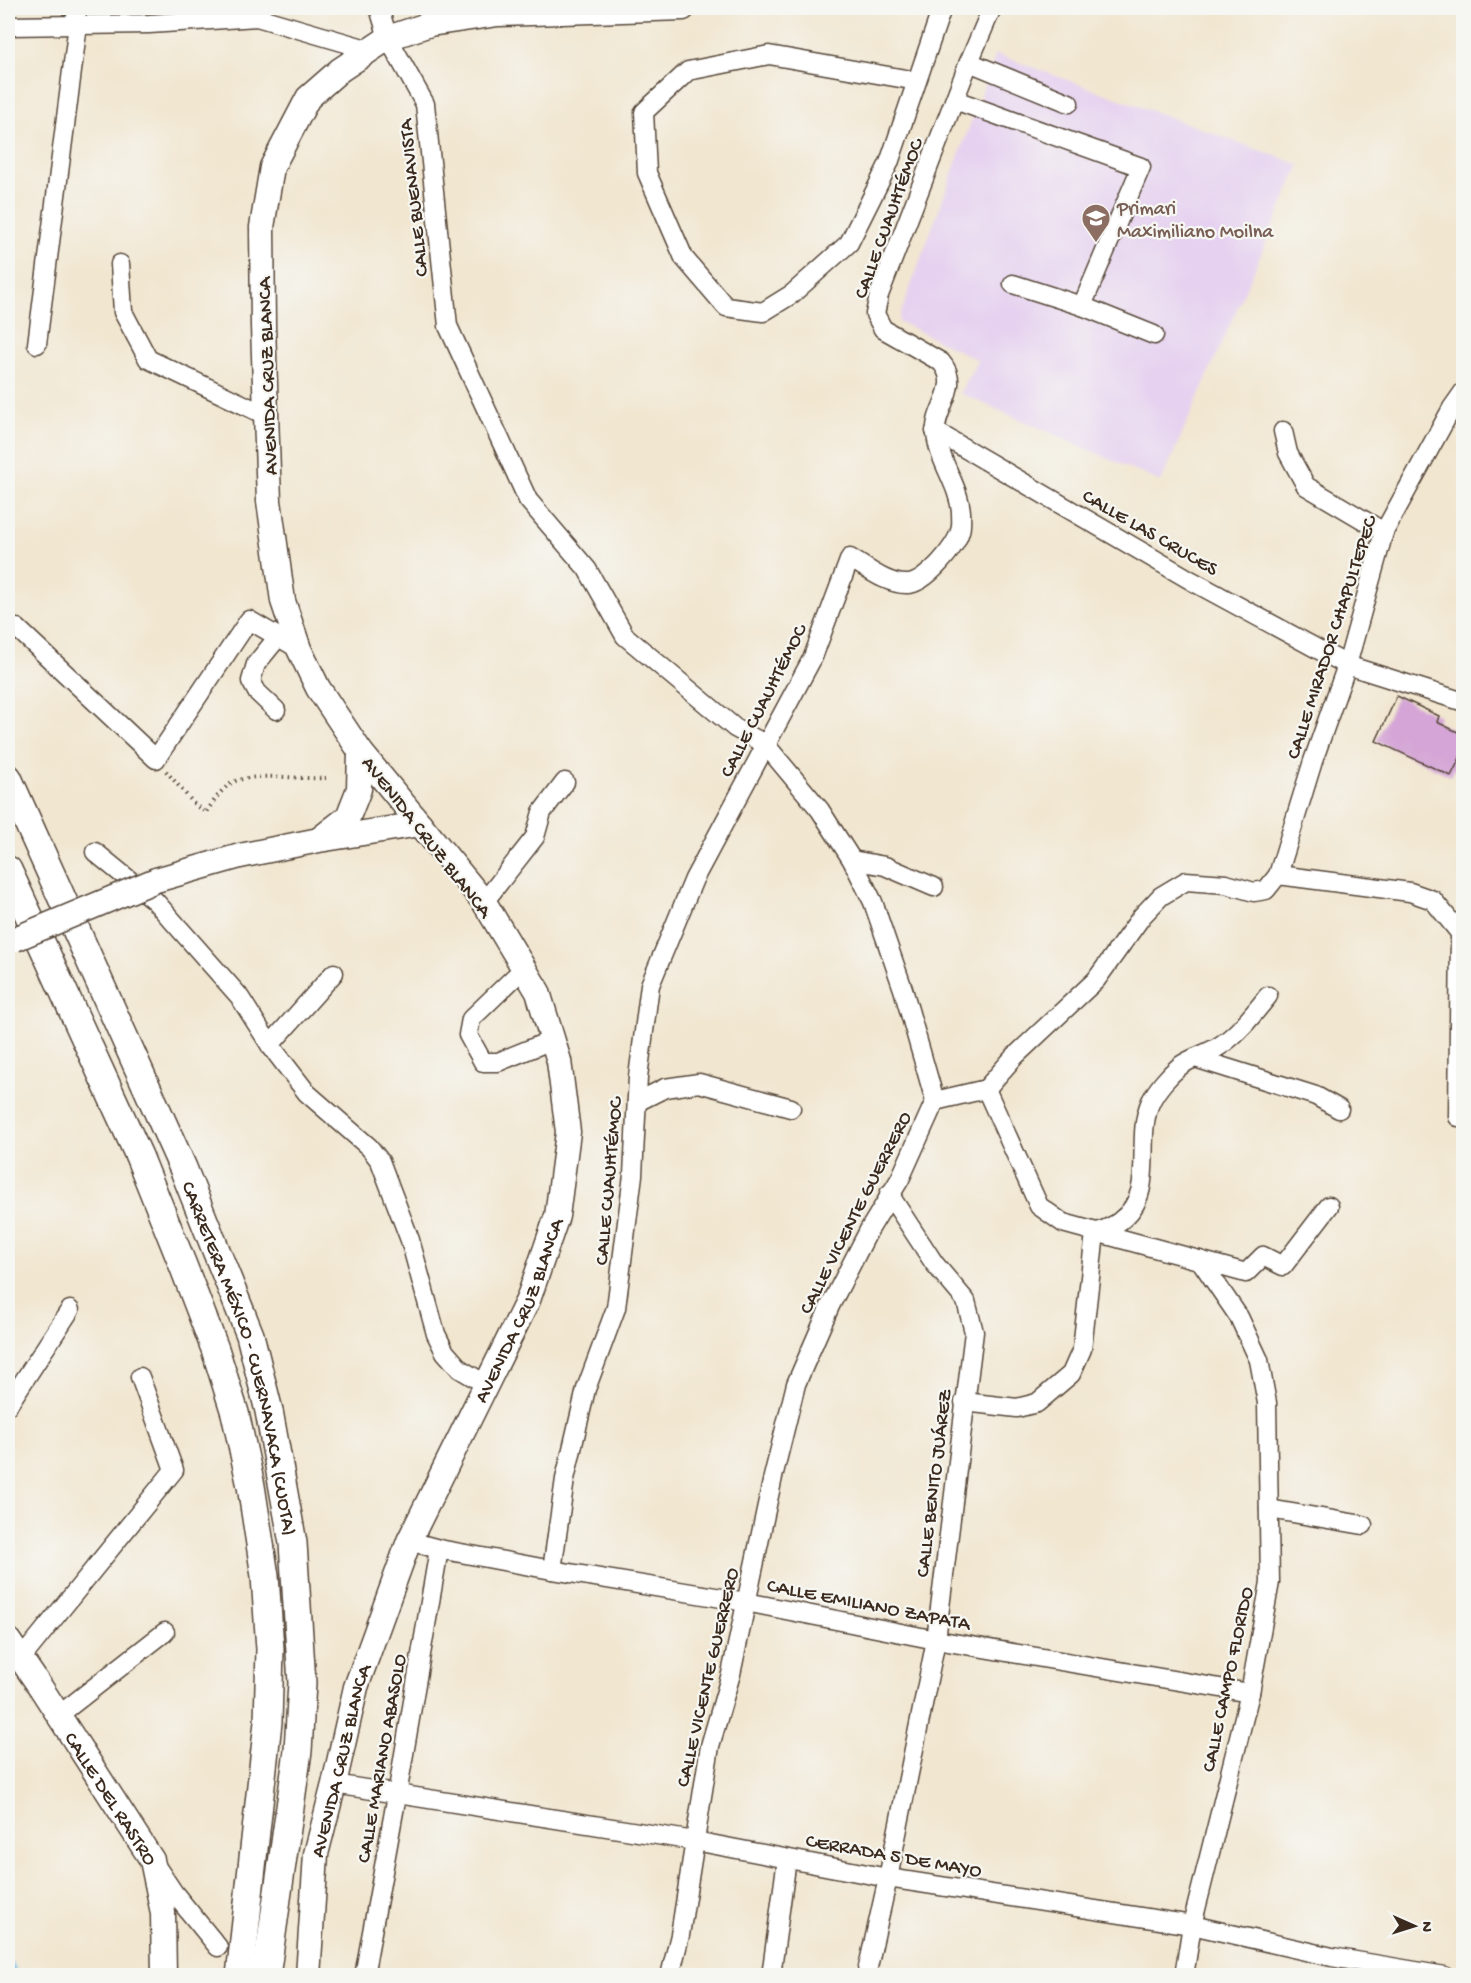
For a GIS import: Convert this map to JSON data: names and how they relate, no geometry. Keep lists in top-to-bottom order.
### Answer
{
  "streets": {
    "highway": ["CARRETERA MÉXICO - CUERNAVACA (CUOTA)"],
    "main road": ["AVENIDA CRUZ BLANCA", "CALLE DEL RASTRO"],
    "street": [
      "CALLE BUENAVISTA",
      "CALLE CUAUHTÉMOC",
      "CALLE LAS CRUCES",
      "CALLE MIRADOR CHAPULTEPEC",
      "CALLE VICENTE GUERRERO",
      "CALLE BENITO JUÁREZ",
      "CALLE EMILIANO ZAPATA",
      "CALLE CAMPO FLORIDO",
      "CALLE MARIANO ABASOLO",
      "CERRADA 5 DE MAYO"
    ]
  },
  "crossings": [
    ["CALLE BUENAVISTA", "AVENIDA CRUZ BLANCA"],
    ["CALLE BUENAVISTA", "CALLE VICENTE GUERRERO"],
    ["CALLE CUAUHTÉMOC", "CALLE LAS CRUCES"],
    ["CALLE CUAUHTÉMOC", "CALLE VICENTE GUERRERO"],
    ["CALLE CUAUHTÉMOC", "CALLE EMILIANO ZAPATA"],
    ["AVENIDA CRUZ BLANCA", "CALLE EMILIANO ZAPATA"],
    ["AVENIDA CRUZ BLANCA", "CERRADA 5 DE MAYO"],
    ["CALLE LAS CRUCES", "CALLE MIRADOR CHAPULTEPEC"],
    ["CALLE VICENTE GUERRERO", "CALLE BENITO JUÁREZ"],
    ["CALLE VICENTE GUERRERO", "CALLE EMILIANO ZAPATA"],
    ["CALLE VICENTE GUERRERO", "CERRADA 5 DE MAYO"],
    ["CALLE BENITO JUÁREZ", "CALLE EMILIANO ZAPATA"],
    ["CALLE BENITO JUÁREZ", "CERRADA 5 DE MAYO"],
    ["CALLE EMILIANO ZAPATA", "CALLE CAMPO FLORIDO"],
    ["CALLE EMILIANO ZAPATA", "CALLE MARIANO ABASOLO"],
    ["CALLE CAMPO FLORIDO", "CERRADA 5 DE MAYO"],
    ["CALLE MARIANO ABASOLO", "CERRADA 5 DE MAYO"]
  ],
  "places": {
    "school or university": ["Primari Maximiliano Moilna"]
  },
  "north": "right"
}
